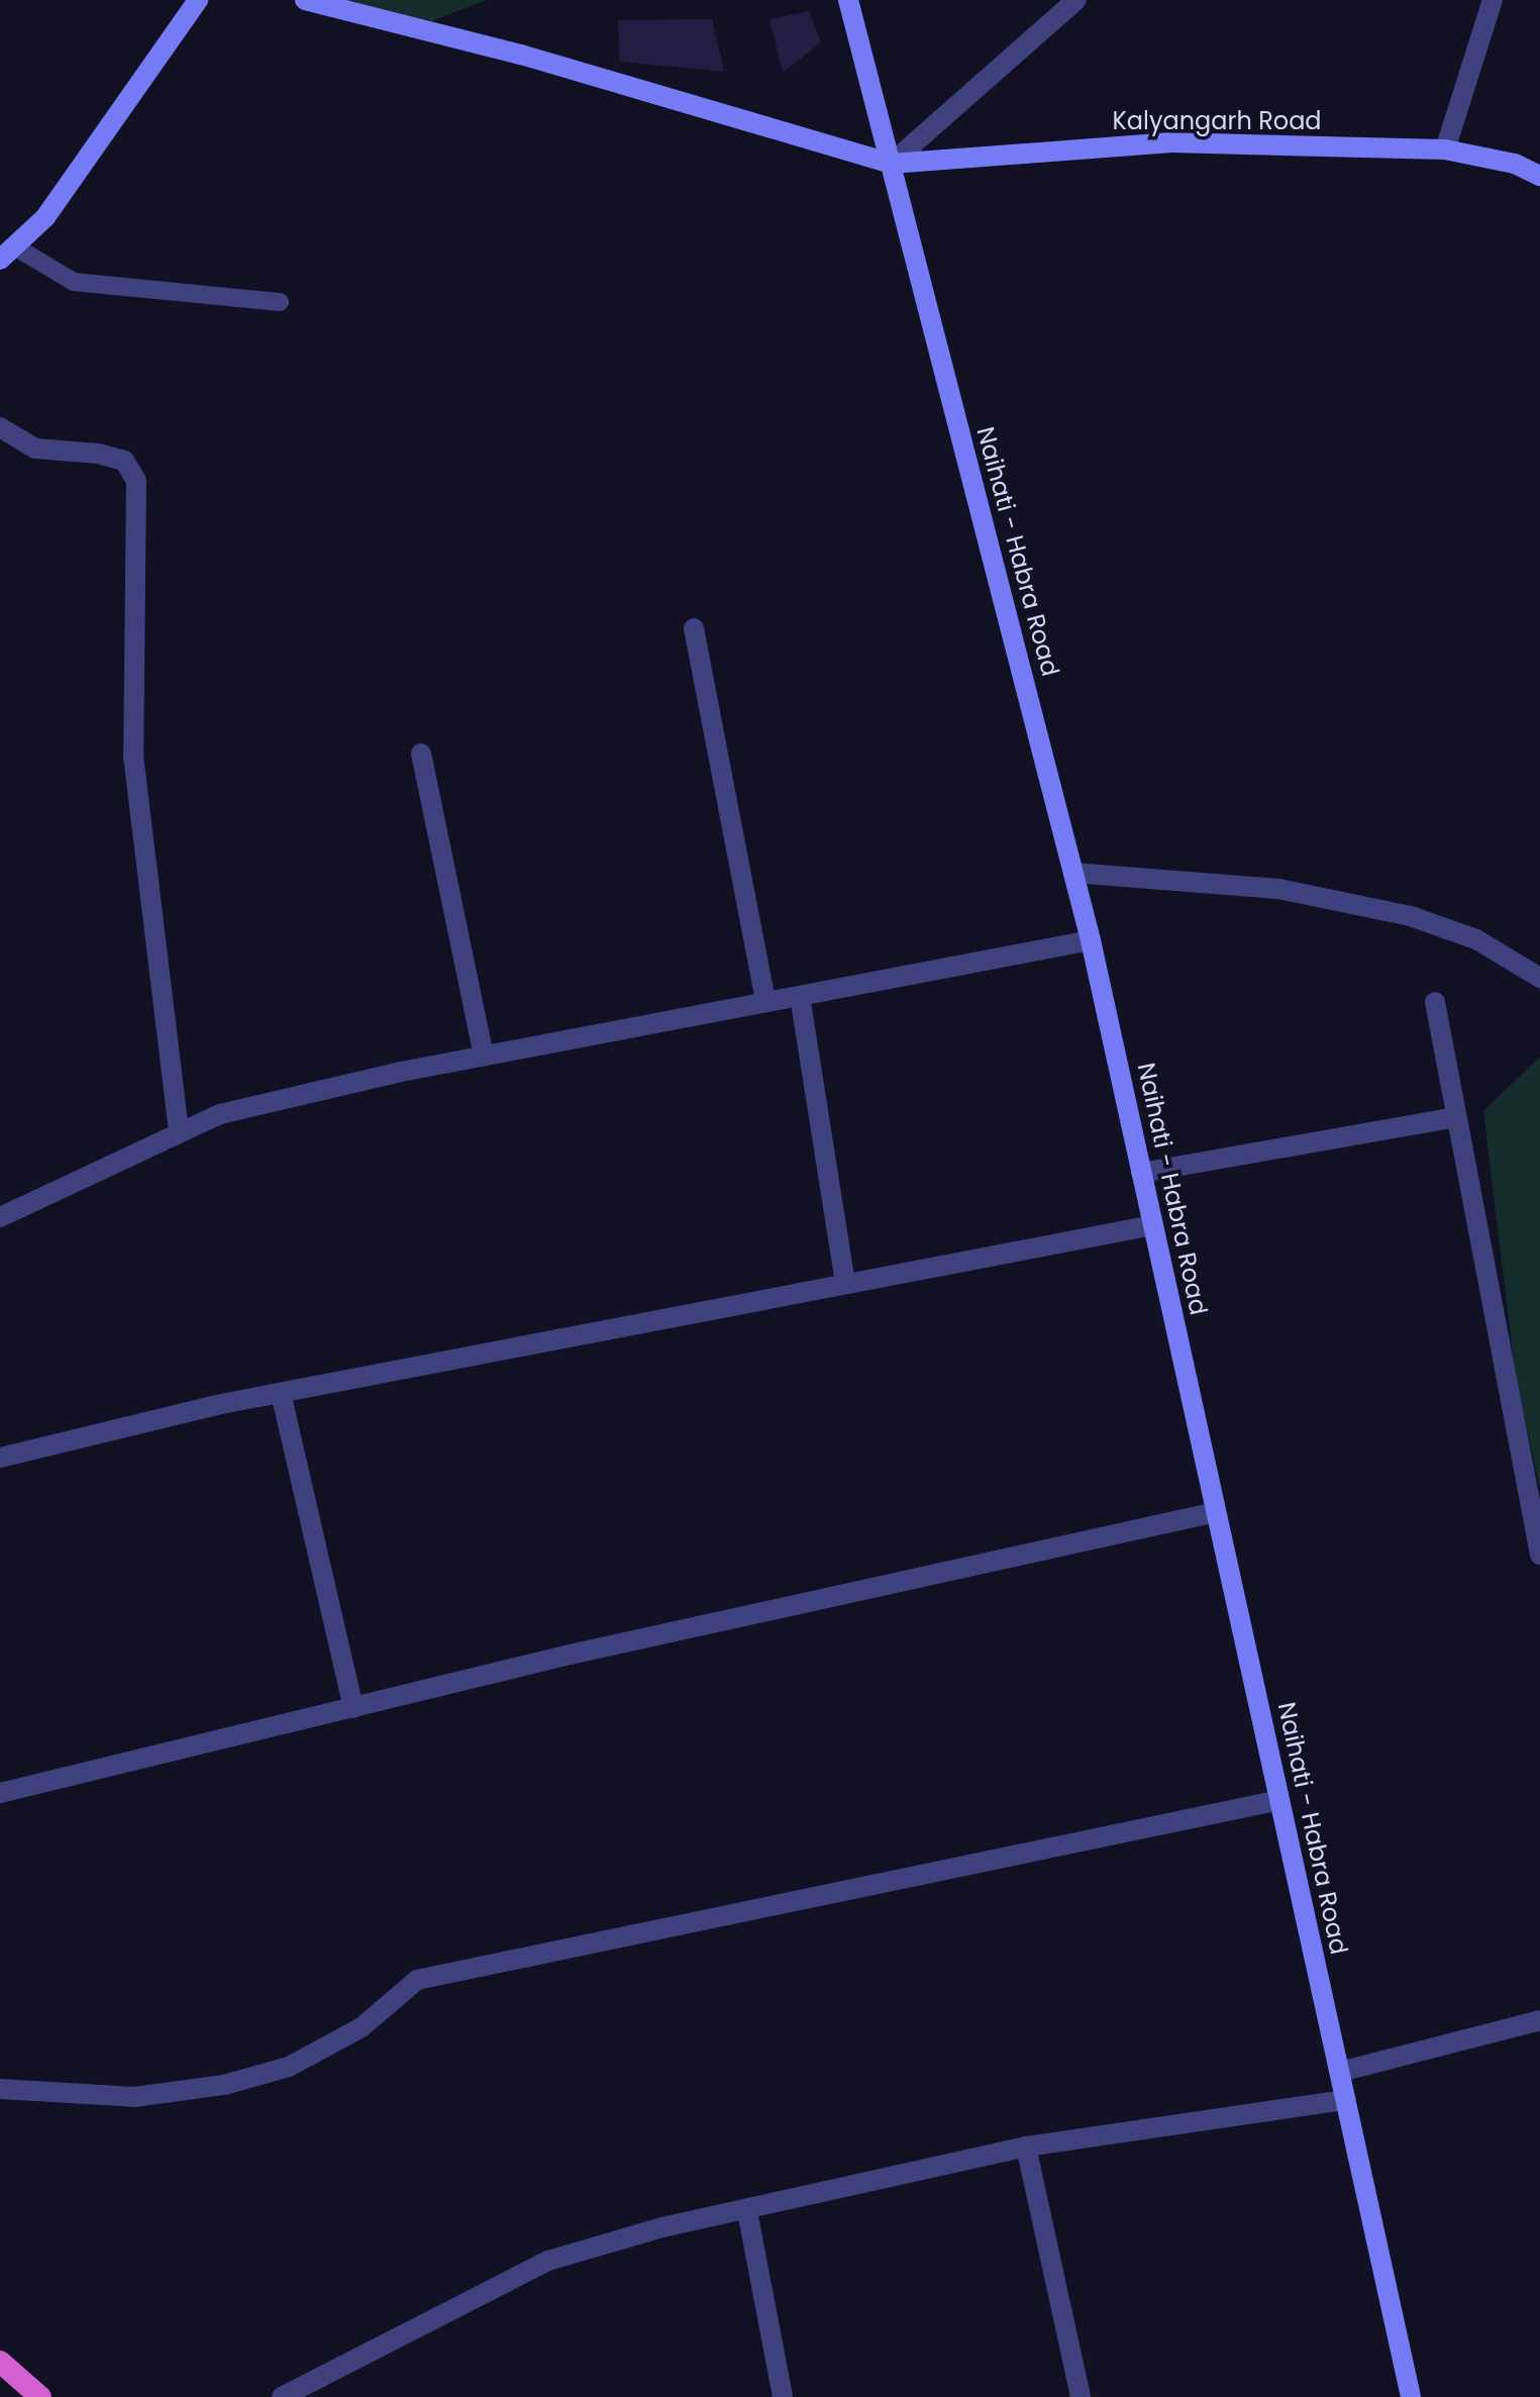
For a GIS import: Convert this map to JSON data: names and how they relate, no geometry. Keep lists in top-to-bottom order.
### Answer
{
  "streets": {
    "main road": ["Kalyangarh Road", "Naihati - Habra Road"]
  },
  "crossings": [
    ["Kalyangarh Road", "Naihati - Habra Road"]
  ]
}
